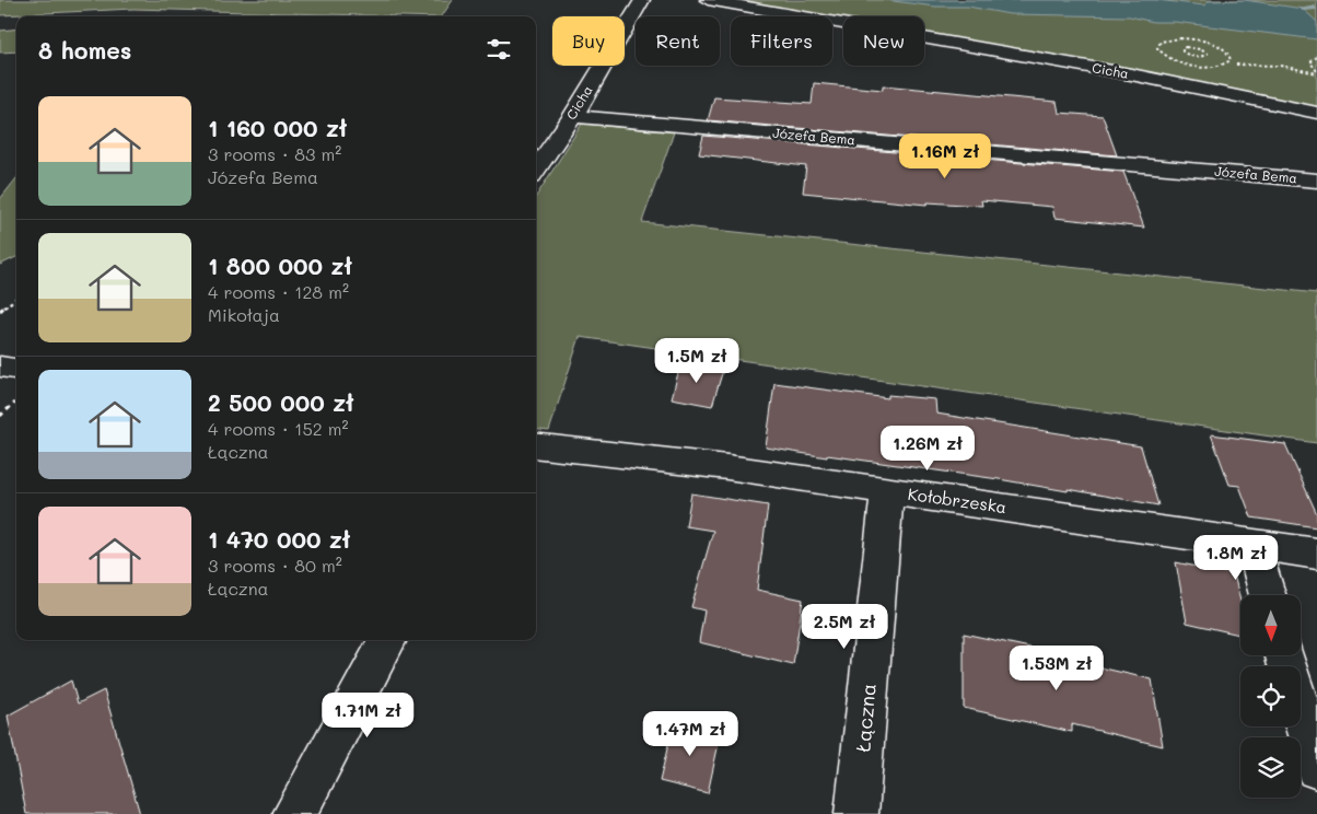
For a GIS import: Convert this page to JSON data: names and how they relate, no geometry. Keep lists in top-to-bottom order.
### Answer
{
  "streets": {
    "street": [
      "Cicha",
      "Józefa Bema",
      "Kołobrzeska",
      "Łączna"
    ]
  },
  "crossings": [
    ["Cicha", "Józefa Bema"],
    ["Kołobrzeska", "Łączna"]
  ],
  "north": "bottom",
  "page": {
    "chip": [
      "Buy",
      "Rent",
      "Filters",
      "New"
    ],
    "heading": "8 homes",
    "list": [
      {
        "name": "1 160 000 zł",
        "note": "3 rooms · 83 m² · Józefa Bema"
      },
      {
        "name": "1 800 000 zł",
        "note": "4 rooms · 128 m² · Mikołaja"
      },
      {
        "name": "2 500 000 zł",
        "note": "4 rooms · 152 m² · Łączna"
      },
      {
        "name": "1 470 000 zł",
        "note": "3 rooms · 80 m² · Łączna"
      }
    ],
    "price": [
      "1.16M zł",
      "1.5M zł",
      "1.26M zł",
      "1.8M zł",
      "2.5M zł",
      "1.53M zł",
      "1.71M zł",
      "1.47M zł"
    ]
  }
}
